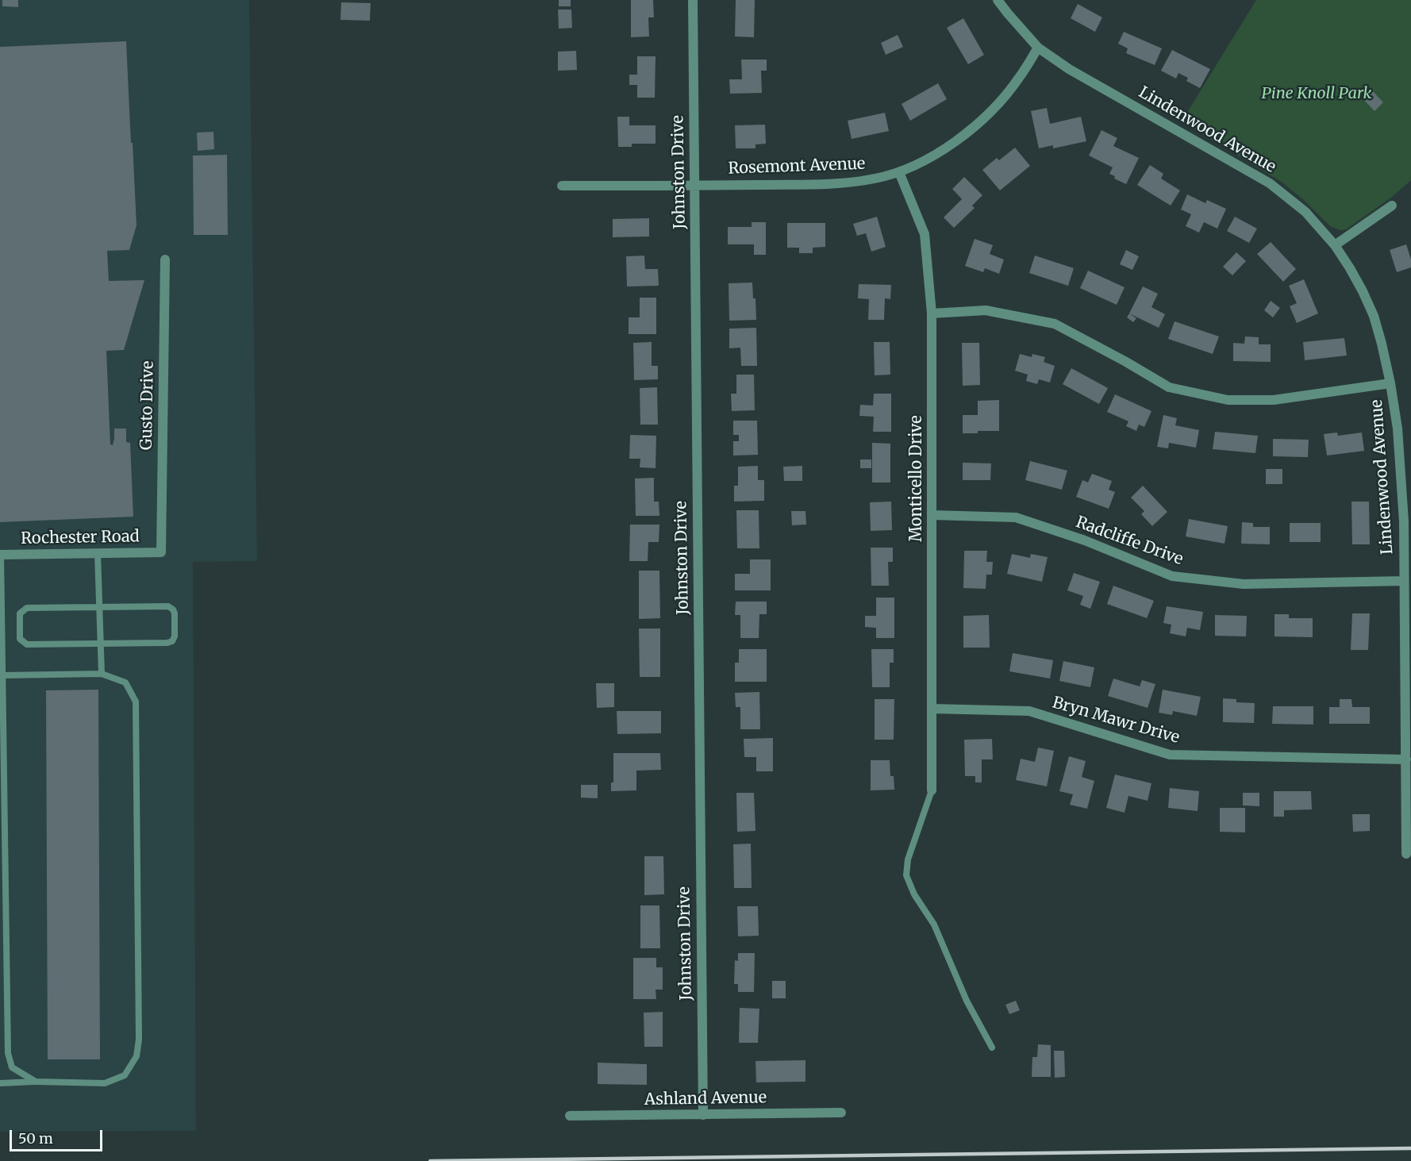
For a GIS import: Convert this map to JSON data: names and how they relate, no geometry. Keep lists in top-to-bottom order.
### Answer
{
  "streets": {
    "street": [
      "Lindenwood Avenue",
      "Rosemont Avenue",
      "Johnston Drive",
      "Gusto Drive",
      "Monticello Drive",
      "Rochester Road",
      "Radcliffe Drive",
      "Bryn Mawr Drive",
      "Ashland Avenue"
    ]
  },
  "crossings": [
    ["Lindenwood Avenue", "Rosemont Avenue"],
    ["Lindenwood Avenue", "Radcliffe Drive"],
    ["Lindenwood Avenue", "Bryn Mawr Drive"],
    ["Rosemont Avenue", "Johnston Drive"],
    ["Rosemont Avenue", "Monticello Drive"],
    ["Johnston Drive", "Ashland Avenue"],
    ["Gusto Drive", "Rochester Road"],
    ["Monticello Drive", "Radcliffe Drive"],
    ["Monticello Drive", "Bryn Mawr Drive"]
  ],
  "parks": ["Pine Knoll Park"],
  "scale_bar": "50 m"
}
